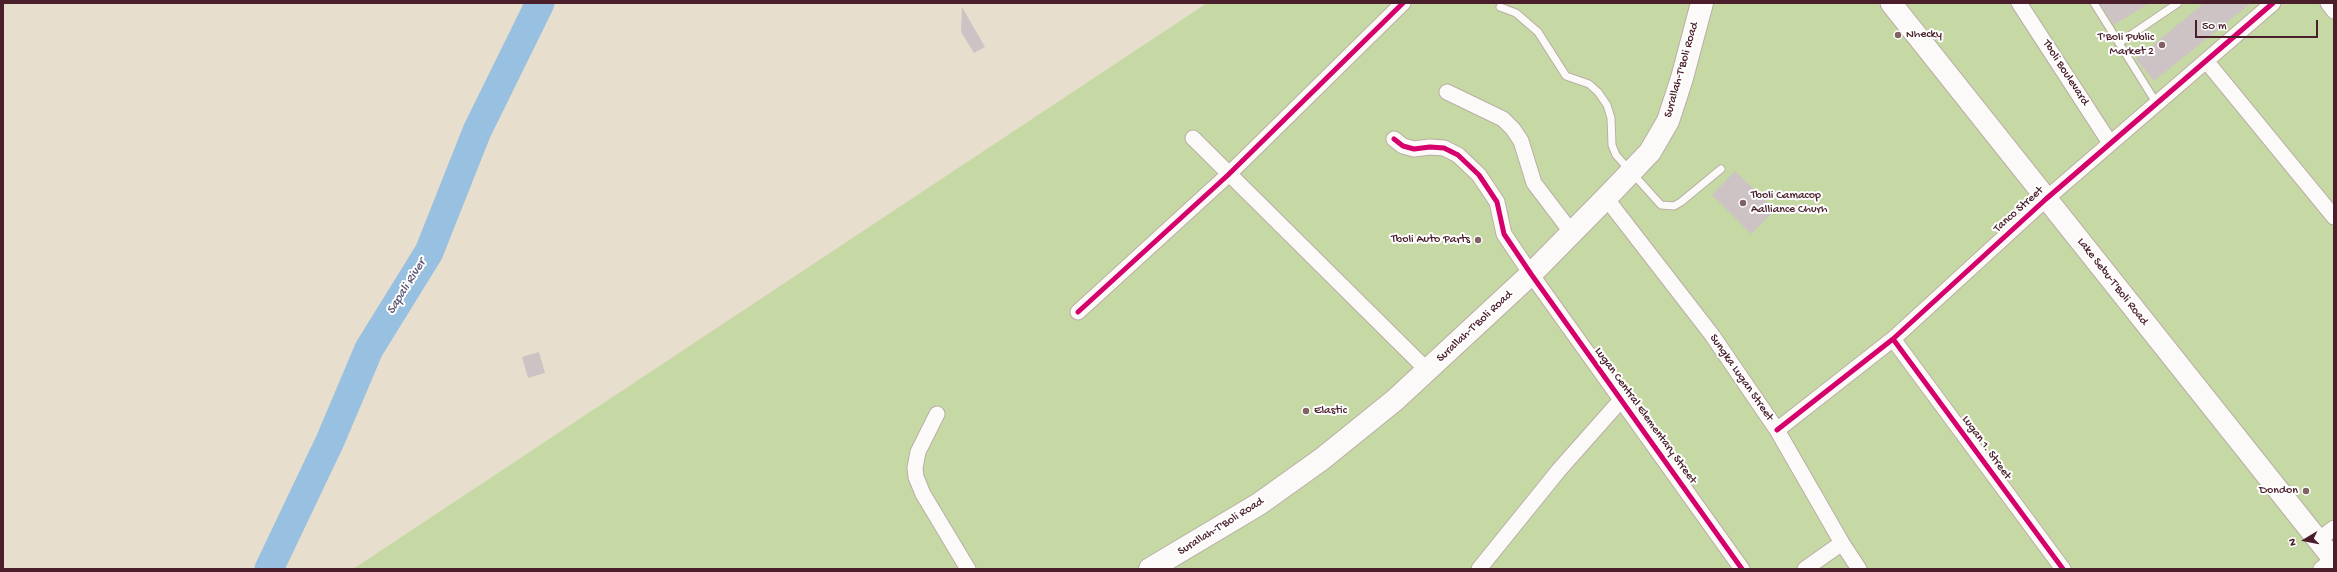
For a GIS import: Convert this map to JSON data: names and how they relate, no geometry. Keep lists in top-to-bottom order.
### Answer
{
  "streets": {
    "main road": ["Surallah-T'Boli Road", "Lake Sebu-T'Boli Road"],
    "street": [
      "Tboli Boulevard",
      "Tanco Street",
      "Sungka Lugan Street",
      "Lugan Central Elementary Street",
      "Lugan 1. Street"
    ]
  },
  "crossings": [
    ["Surallah-T'Boli Road", "Sungka Lugan Street"],
    ["Surallah-T'Boli Road", "Lugan Central Elementary Street"],
    ["Tboli Boulevard", "Tanco Street"],
    ["Tanco Street", "Lake Sebu-T'Boli Road"],
    ["Tanco Street", "Sungka Lugan Street"],
    ["Tanco Street", "Lugan 1. Street"]
  ],
  "water": ["Sapali River"],
  "places": [
    "Nhecky",
    "T'Boli Public Market 2",
    "Tboli Camacop Aalliance Churh",
    "Tboli Auto Parts",
    "Elastic",
    "Dondon"
  ],
  "scale_bar": "50 m",
  "north": "left"
}
